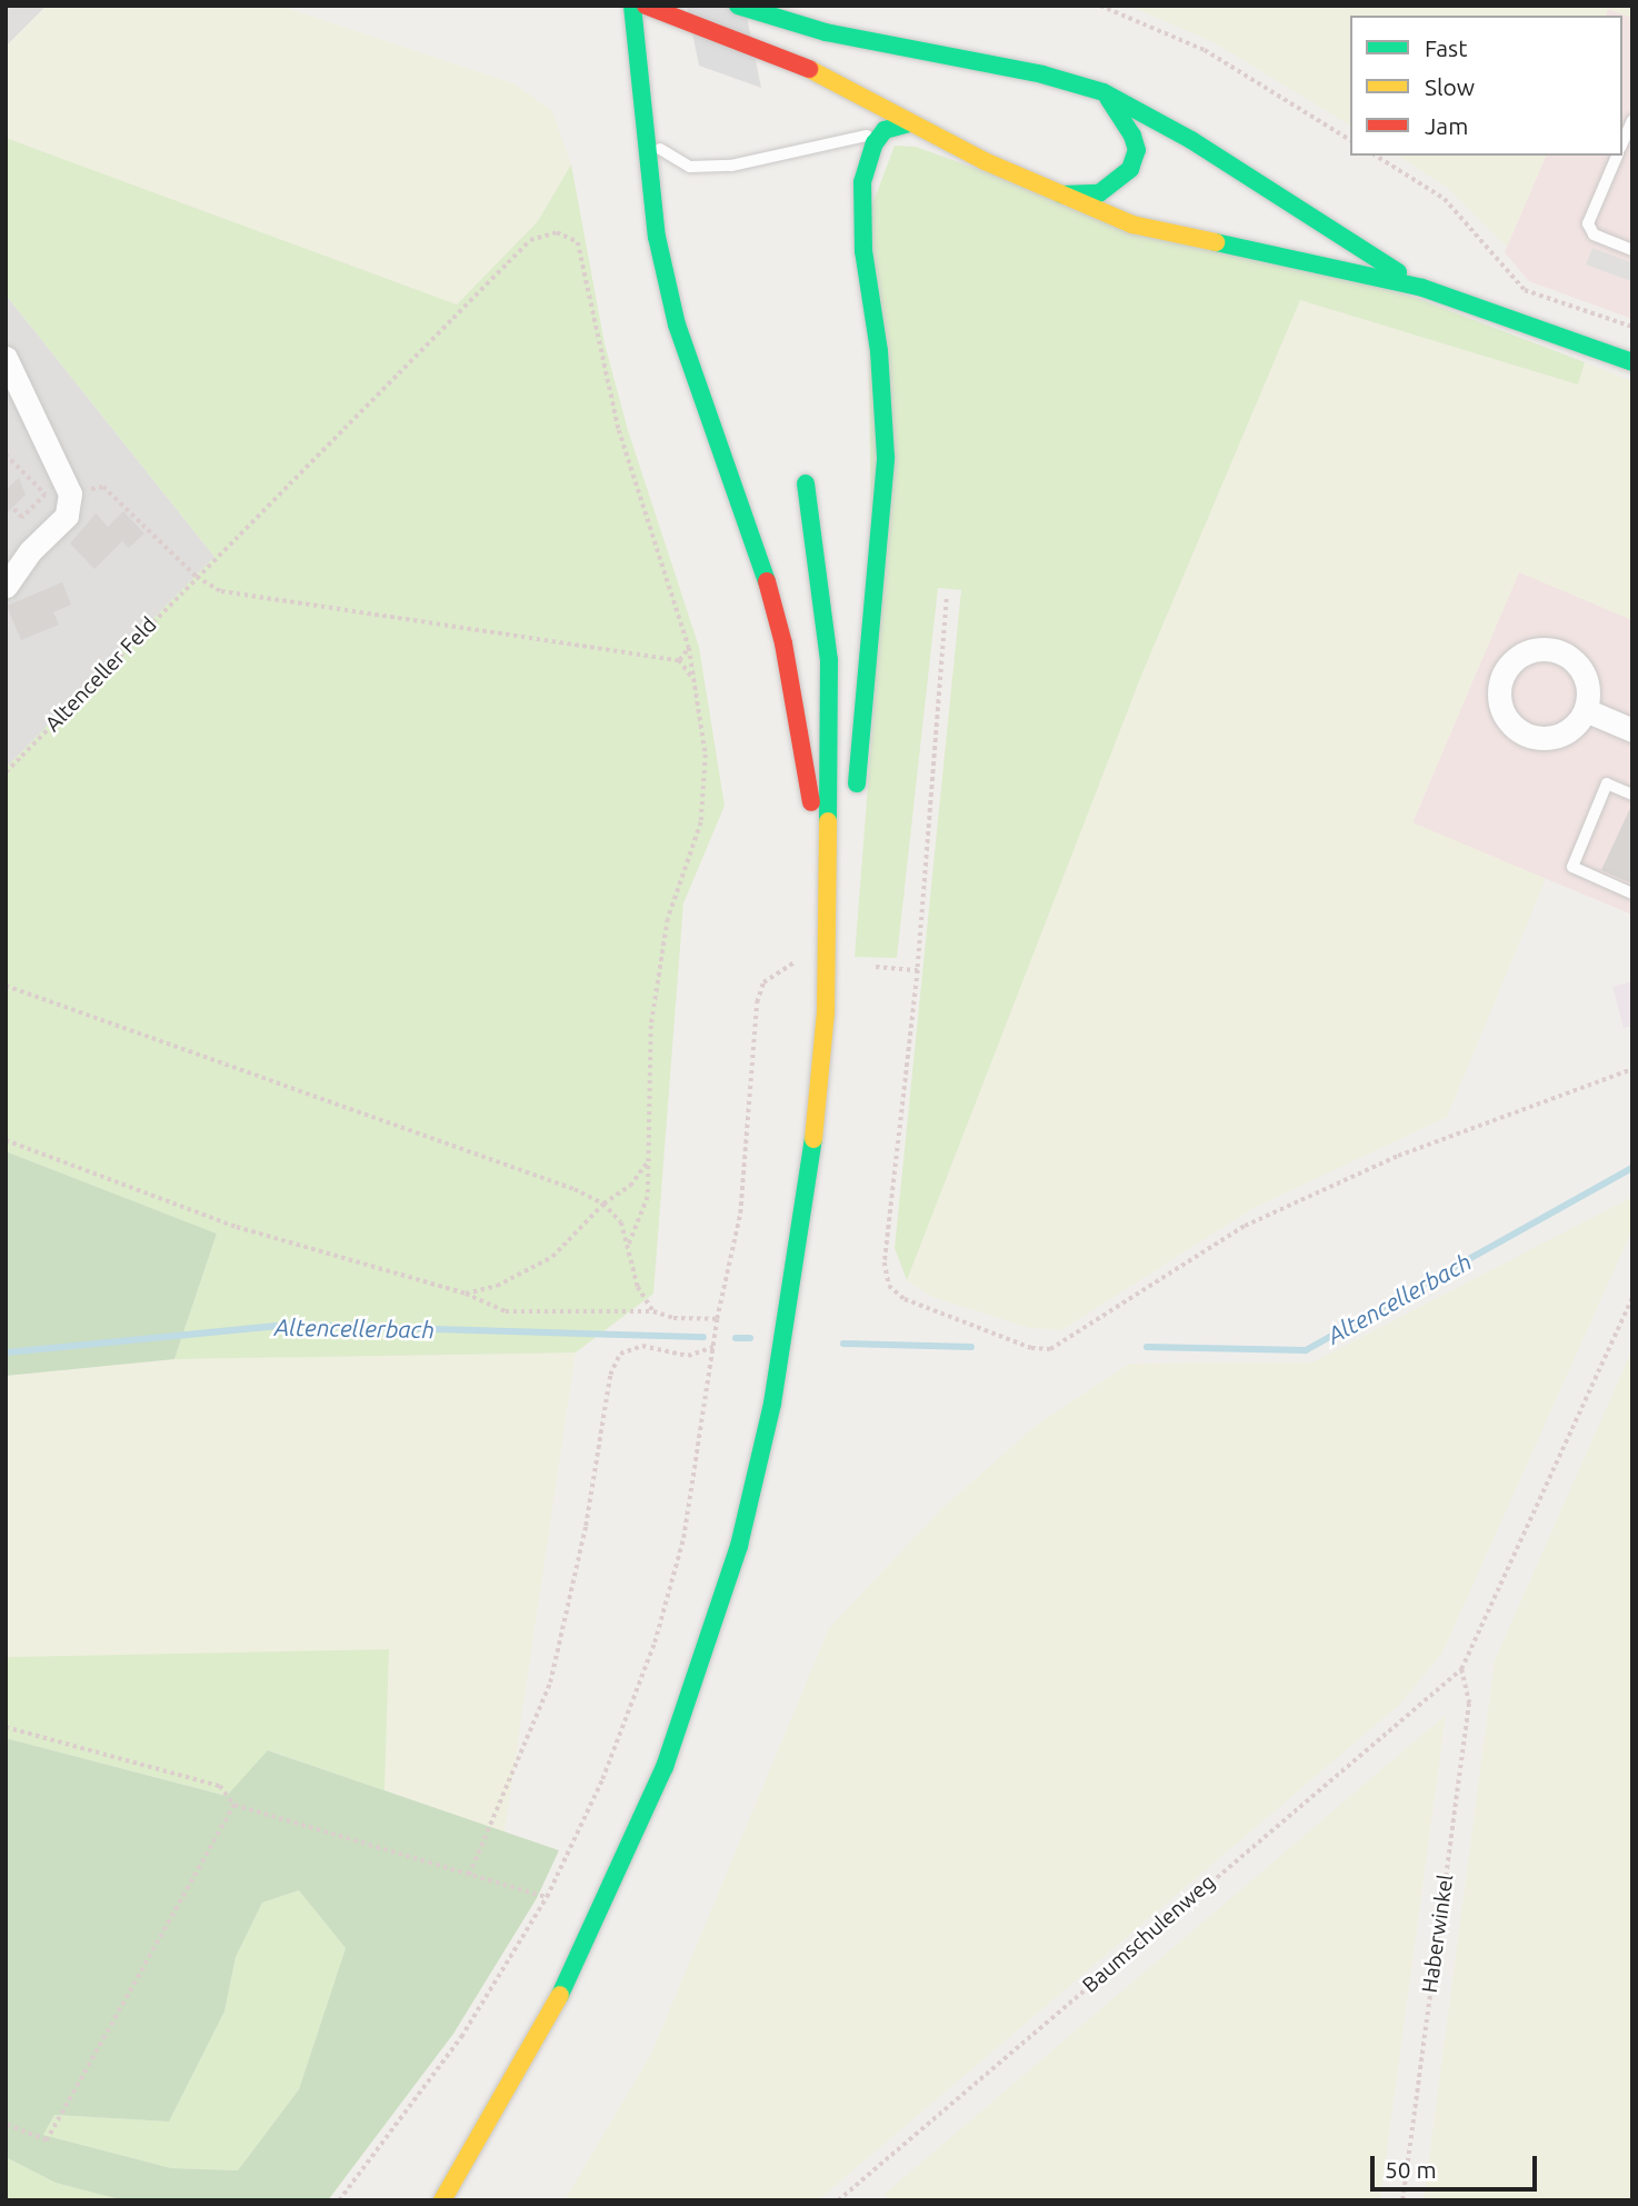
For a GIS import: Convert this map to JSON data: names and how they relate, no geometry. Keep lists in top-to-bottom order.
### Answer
{
  "streets": {
    "path": ["Altenceller Feld", "Baumschulenweg", "Haberwinkel"]
  },
  "crossings": [
    ["Baumschulenweg", "Haberwinkel"]
  ],
  "water": ["Altencellerbach"],
  "legend": ["Fast", "Slow", "Jam"],
  "scale_bar": "50 m"
}
